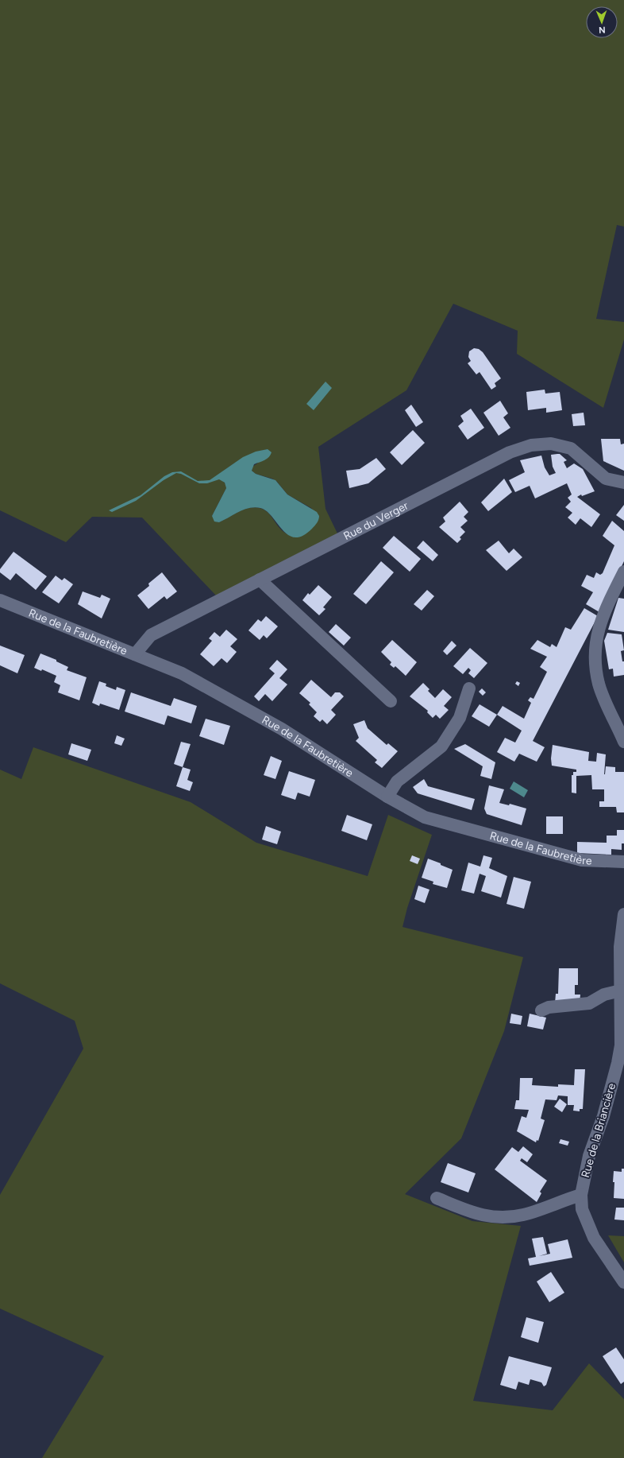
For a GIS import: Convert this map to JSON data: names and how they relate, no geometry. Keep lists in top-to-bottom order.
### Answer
{
  "streets": {
    "street": ["Rue du Verger", "Rue de la Faubretière", "Rue de la Briancière"]
  },
  "crossings": [
    ["Rue du Verger", "Rue de la Faubretière"]
  ],
  "north": "bottom"
}
